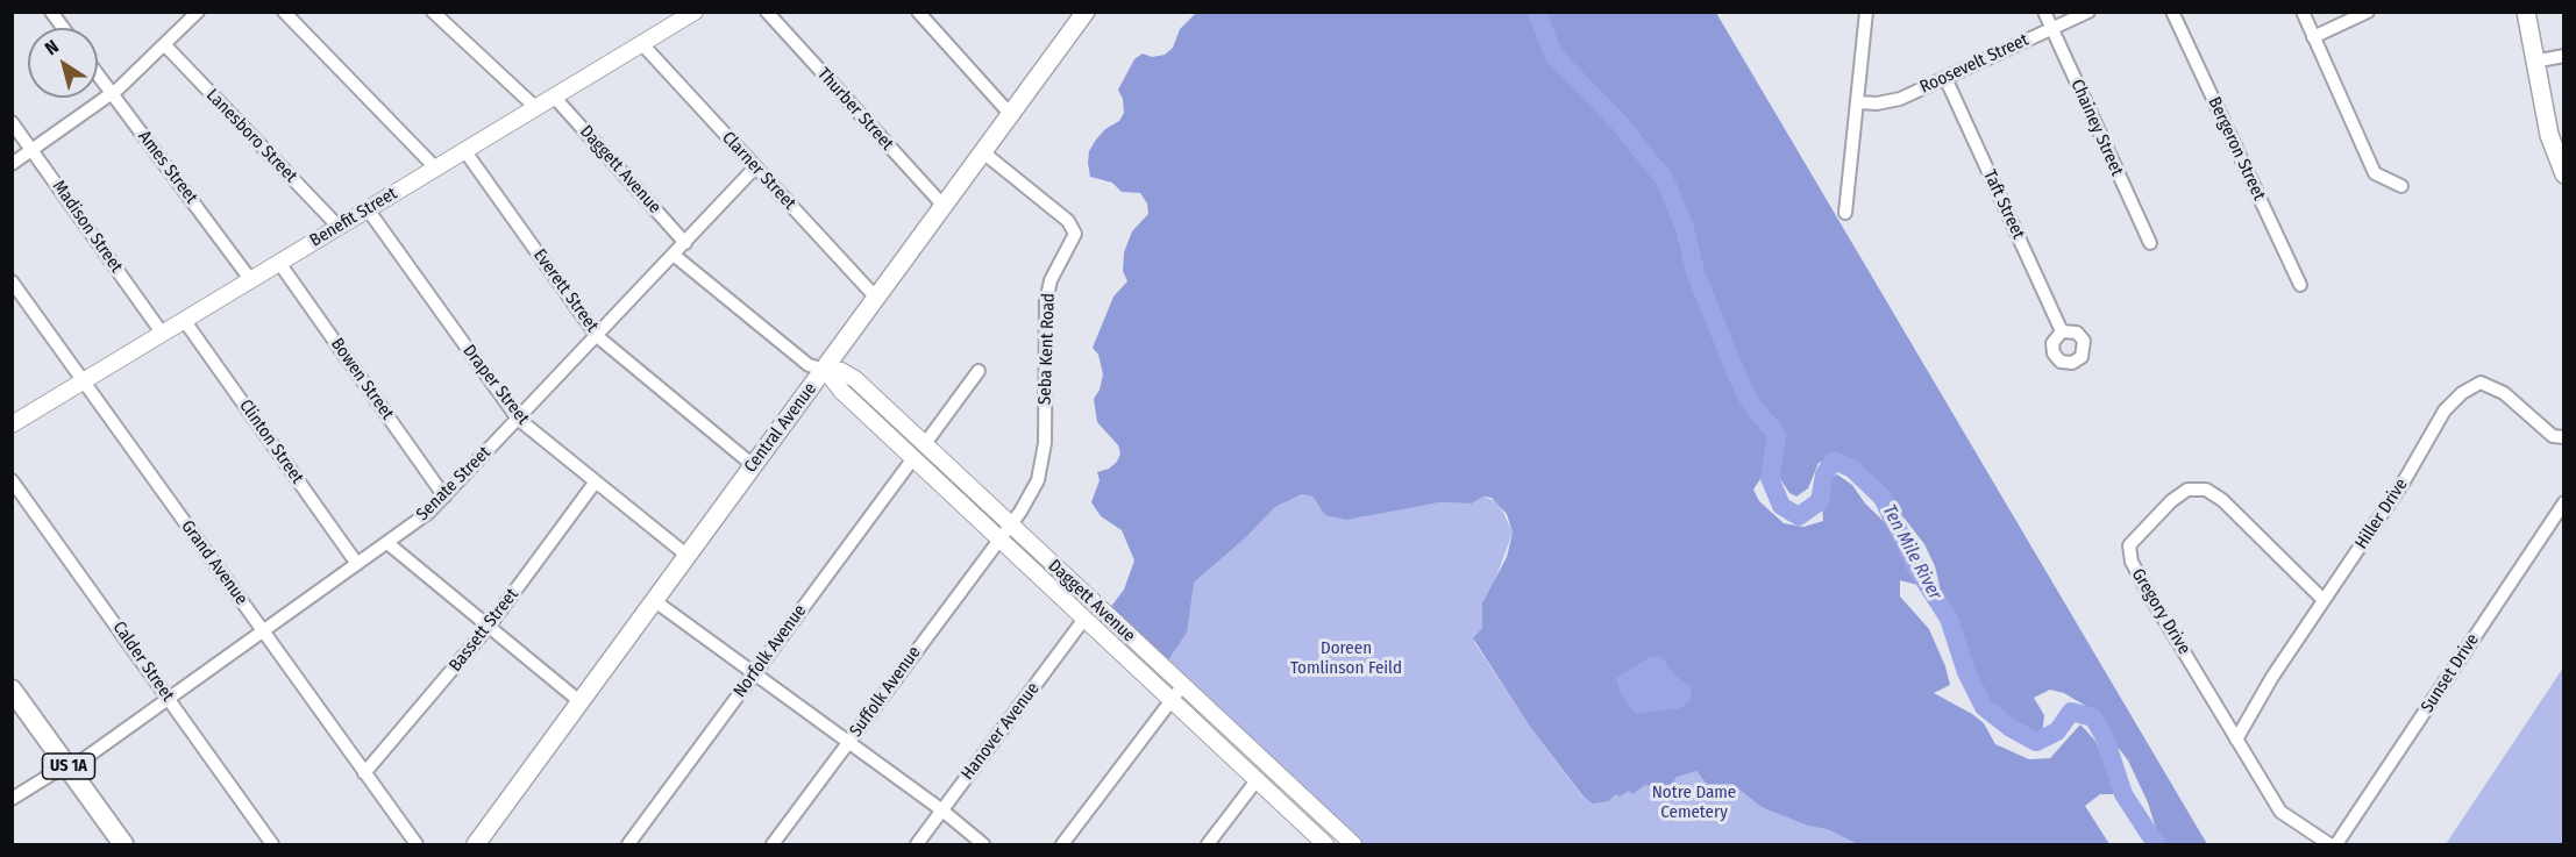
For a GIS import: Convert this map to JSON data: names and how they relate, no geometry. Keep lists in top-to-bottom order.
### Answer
{
  "streets": {
    "main road": ["Central Avenue", "US 1A"],
    "street": [
      "Roosevelt Street",
      "Thurber Street",
      "Chainey Street",
      "Lanesboro Street",
      "Bergeron Street",
      "Ames Street",
      "Daggett Avenue",
      "Clarner Street",
      "Taft Street",
      "Benefit Street",
      "Madison Street",
      "Everett Street",
      "Seba Kent Road",
      "Bowen Street",
      "Draper Street",
      "Clinton Street",
      "Senate Street",
      "Hiller Drive",
      "Grand Avenue",
      "Gregory Drive",
      "Bassett Street",
      "Norfolk Avenue",
      "Calder Street",
      "Sunset Drive",
      "Suffolk Avenue",
      "Hanover Avenue"
    ]
  },
  "crossings": [
    ["Roosevelt Street", "Chainey Street"],
    ["Roosevelt Street", "Taft Street"],
    ["Thurber Street", "Central Avenue"],
    ["Lanesboro Street", "Benefit Street"],
    ["Ames Street", "Benefit Street"],
    ["Daggett Avenue", "Benefit Street"],
    ["Daggett Avenue", "Seba Kent Road"],
    ["Daggett Avenue", "Central Avenue"],
    ["Daggett Avenue", "Senate Street"],
    ["Daggett Avenue", "Norfolk Avenue"],
    ["Daggett Avenue", "Suffolk Avenue"],
    ["Daggett Avenue", "Hanover Avenue"],
    ["Clarner Street", "Benefit Street"],
    ["Clarner Street", "Central Avenue"],
    ["Clarner Street", "Senate Street"],
    ["Benefit Street", "Madison Street"],
    ["Benefit Street", "Everett Street"],
    ["Benefit Street", "Bowen Street"],
    ["Benefit Street", "Draper Street"],
    ["Benefit Street", "Clinton Street"],
    ["Benefit Street", "Grand Avenue"],
    ["Everett Street", "Central Avenue"],
    ["Everett Street", "Senate Street"],
    ["Seba Kent Road", "Central Avenue"],
    ["Seba Kent Road", "Suffolk Avenue"],
    ["Bowen Street", "Senate Street"],
    ["Draper Street", "Central Avenue"],
    ["Draper Street", "Senate Street"],
    ["Draper Street", "Bassett Street"],
    ["Clinton Street", "Senate Street"],
    ["Senate Street", "Grand Avenue"],
    ["Senate Street", "Calder Street"],
    ["Senate Street", "US 1A"],
    ["Hiller Drive", "Gregory Drive"],
    ["Grand Avenue", "Bassett Street"]
  ],
  "water": ["Ten Mile River"],
  "parks": ["Doreen Tomlinson Feild", "Notre Dame Cemetery"],
  "north": "top left"
}
